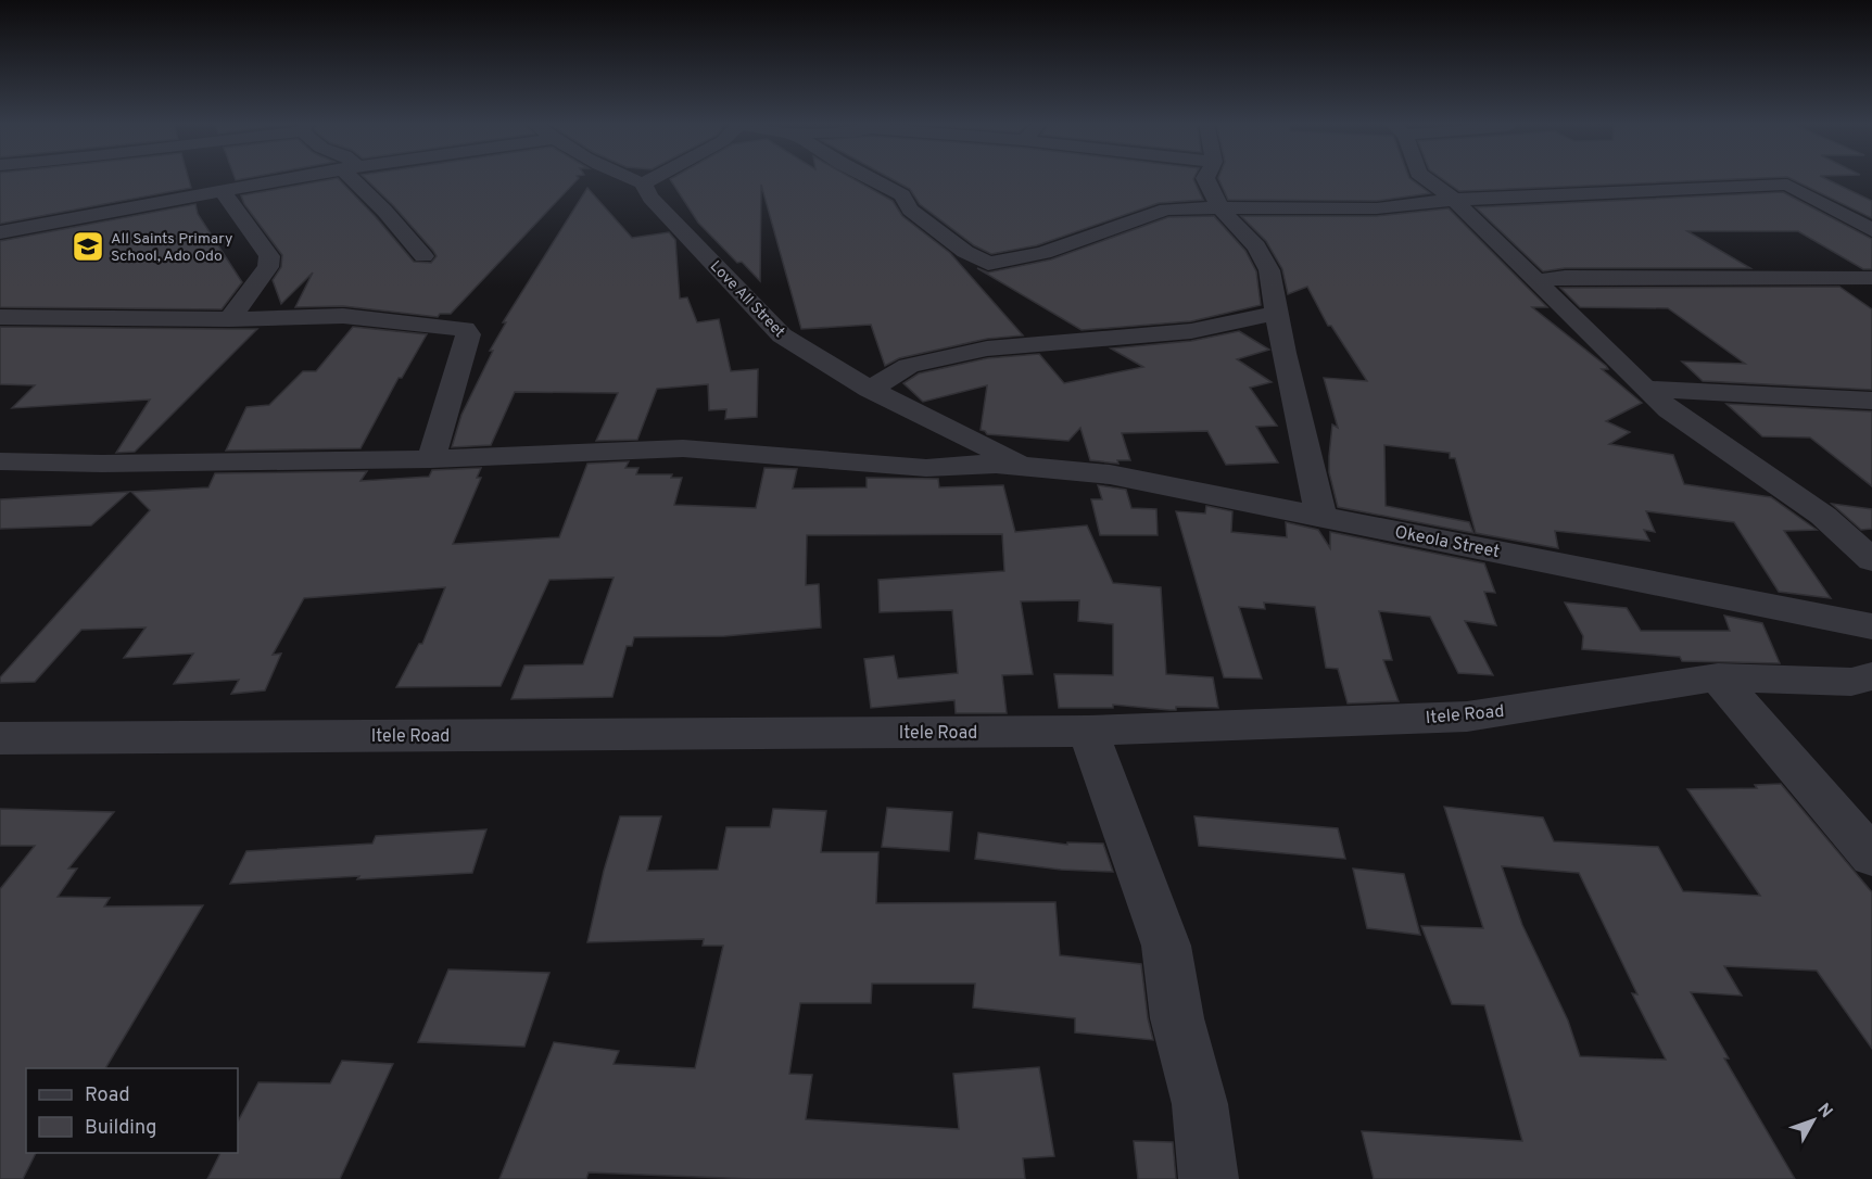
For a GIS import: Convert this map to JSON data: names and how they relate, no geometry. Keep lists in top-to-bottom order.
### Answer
{
  "streets": {
    "street": ["Love All Street", "Okeola Street", "Itele Road"]
  },
  "crossings": [
    ["Love All Street", "Okeola Street"]
  ],
  "places": {
    "school or university": ["All Saints Primary School, Ado Odo"]
  },
  "legend": ["Road", "Building"],
  "north": "top right"
}
